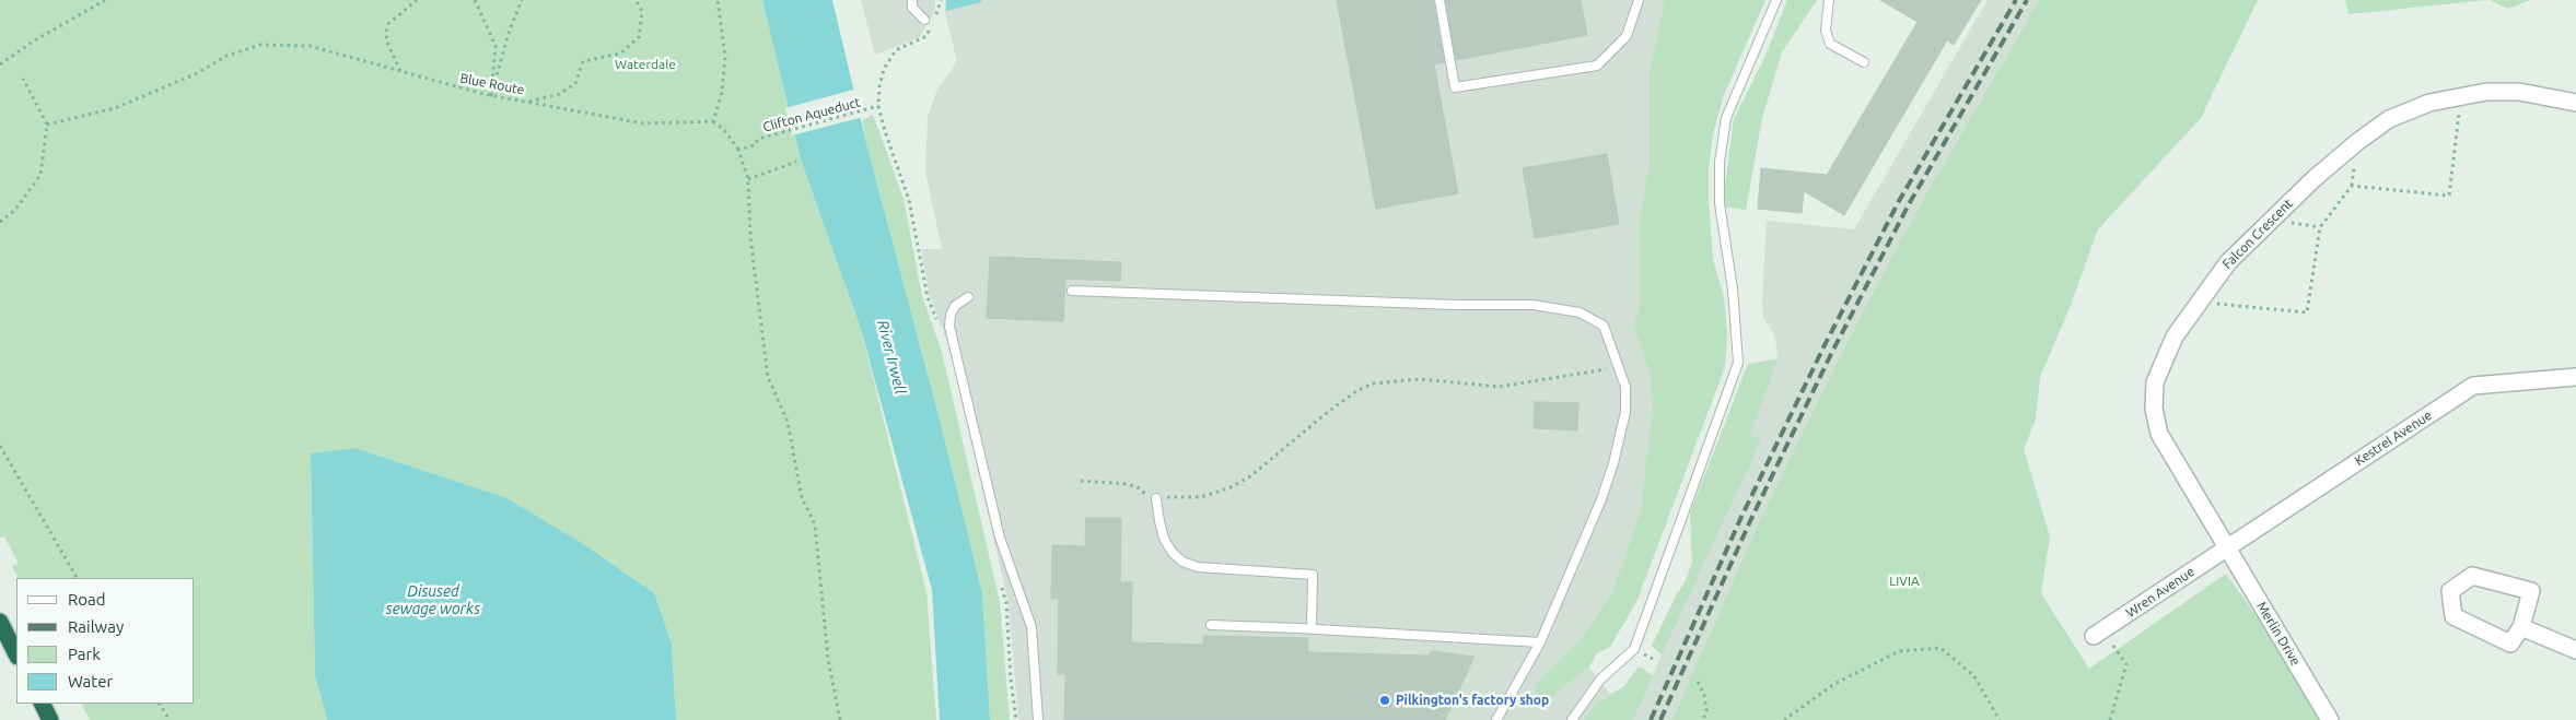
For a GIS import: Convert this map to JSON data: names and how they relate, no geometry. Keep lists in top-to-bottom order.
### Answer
{
  "streets": {
    "street": [
      "Falcon Crescent",
      "Kestrel Avenue",
      "Wren Avenue",
      "Merlin Drive"
    ],
    "path": ["Blue Route", "Clifton Aqueduct"]
  },
  "crossings": [
    ["Falcon Crescent", "Kestrel Avenue"],
    ["Falcon Crescent", "Wren Avenue"],
    ["Falcon Crescent", "Merlin Drive"],
    ["Kestrel Avenue", "Wren Avenue"],
    ["Kestrel Avenue", "Merlin Drive"],
    ["Wren Avenue", "Merlin Drive"]
  ],
  "water": ["River Irwell", "Disused sewage works"],
  "parks": ["Waterdale", "LIVIA"],
  "places": ["Pilkington's factory shop"],
  "legend": [
    "Road",
    "Railway",
    "Park",
    "Water"
  ]
}
